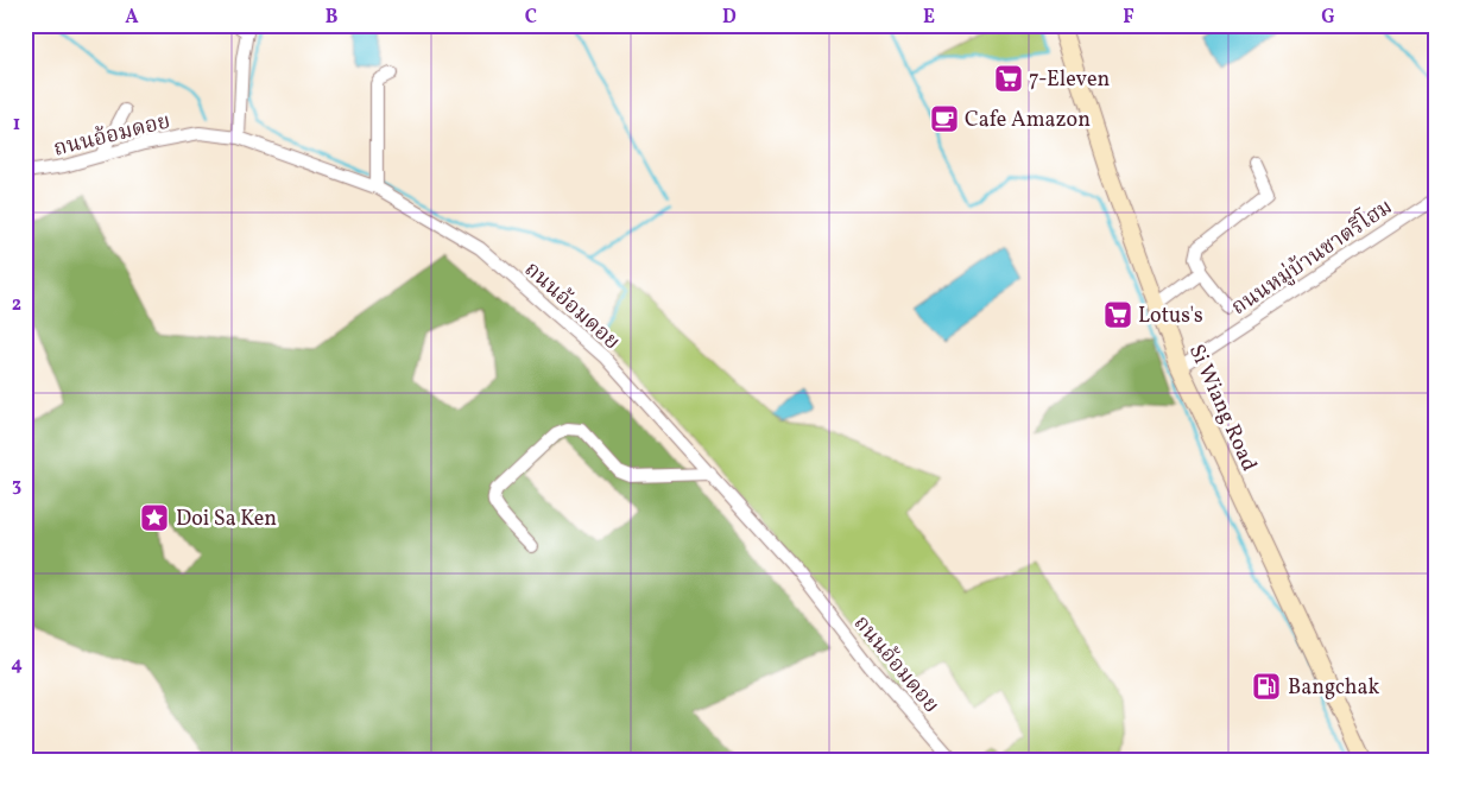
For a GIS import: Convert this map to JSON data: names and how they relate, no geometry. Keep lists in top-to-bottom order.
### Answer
{
  "streets": {
    "main road": ["Si Wiang Road"],
    "street": ["ถนนอ้อมดอย", "ถนนหมู่บ้านชาตรีโฮม"]
  },
  "crossings": [
    ["ถนนหมู่บ้านชาตรีโฮม", "Si Wiang Road"]
  ],
  "places": {
    "supermarket": ["7-Eleven", "Lotus's"],
    "cafe": ["Cafe Amazon"],
    "place": ["Doi Sa Ken"],
    "fuel station": ["Bangchak"]
  },
  "grid": {
    "columns": [
      "A",
      "B",
      "C",
      "D",
      "E",
      "F",
      "G"
    ],
    "rows": [
      "1",
      "2",
      "3",
      "4"
    ]
  }
}
